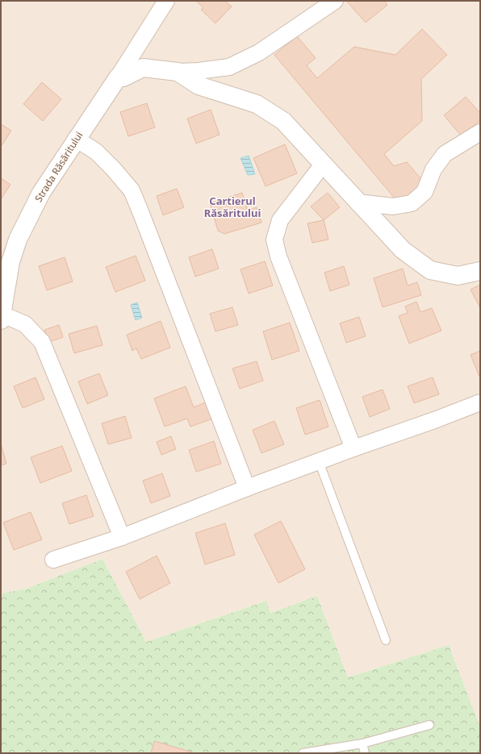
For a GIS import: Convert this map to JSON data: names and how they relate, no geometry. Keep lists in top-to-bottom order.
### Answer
{
  "streets": {
    "street": ["Strada Răsăritului"]
  },
  "districts": ["Cartierul Răsăritului"]
}
